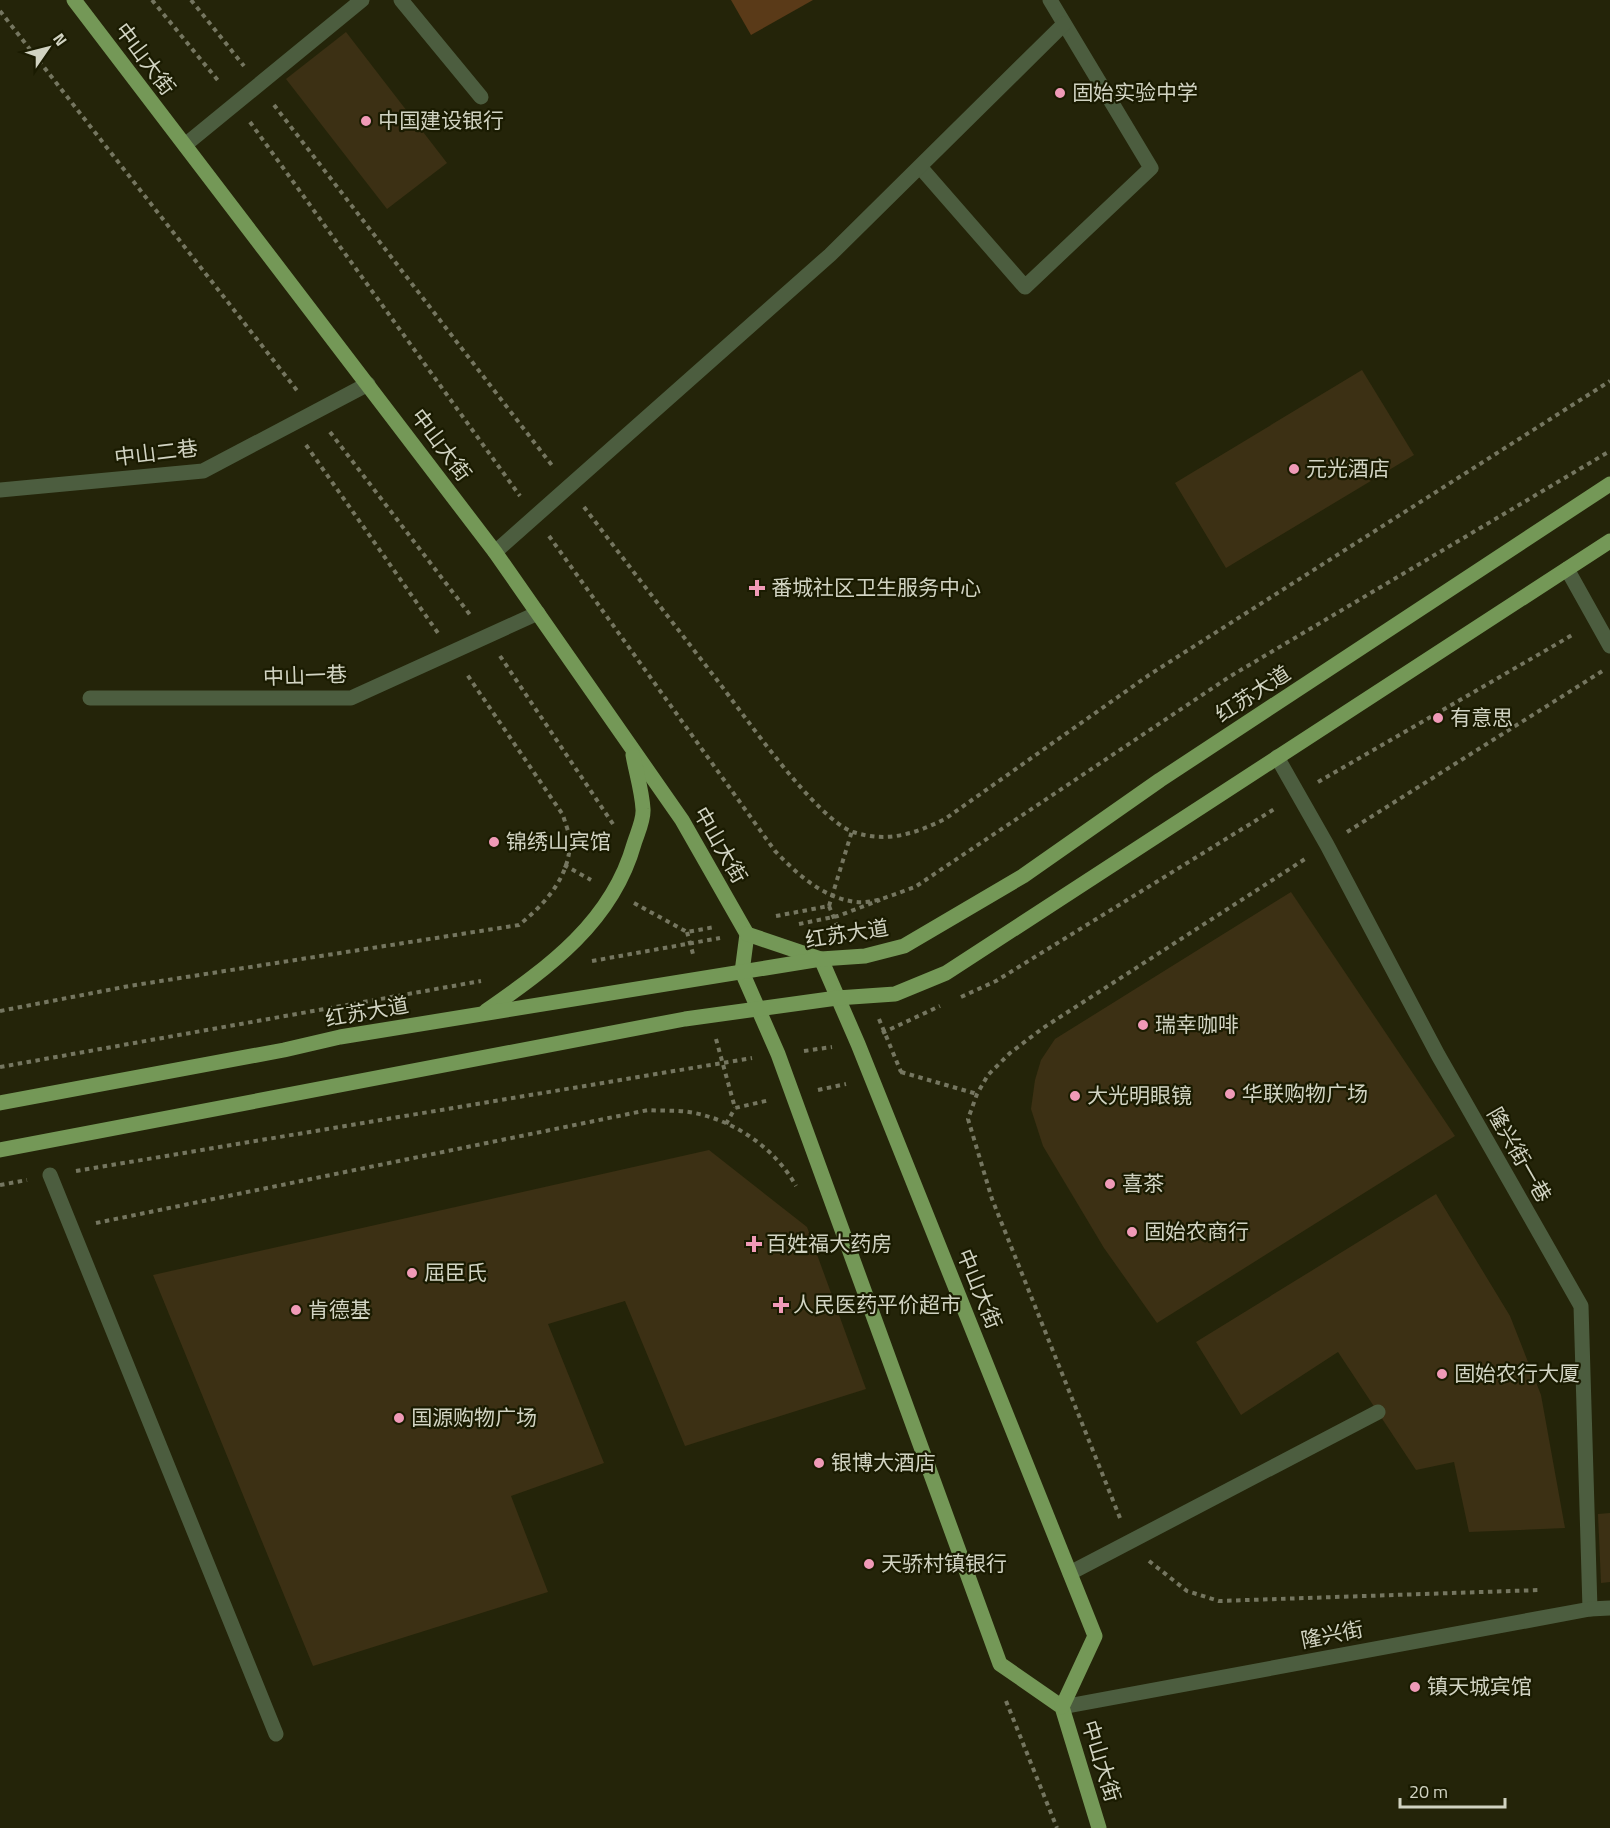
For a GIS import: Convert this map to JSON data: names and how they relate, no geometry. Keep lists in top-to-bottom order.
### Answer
{
  "streets": {
    "main road": ["中山大街", "红苏大道"],
    "street": [
      "中山二巷",
      "中山一巷",
      "隆兴街一巷",
      "隆兴街"
    ]
  },
  "crossings": [
    ["中山大街", "中山二巷"],
    ["中山大街", "中山一巷"],
    ["中山大街", "红苏大道"],
    ["中山大街", "隆兴街"],
    ["隆兴街一巷", "隆兴街"]
  ],
  "places": {
    "other": [
      "固始实验中学",
      "中国建设银行",
      "元光酒店",
      "有意思",
      "锦绣山宾馆",
      "瑞幸咖啡",
      "华联购物广场",
      "大光明眼镜",
      "喜茶",
      "固始农商行",
      "屈臣氏",
      "肯德基",
      "固始农行大厦",
      "国源购物广场",
      "银博大酒店",
      "天骄村镇银行",
      "镇天城宾馆"
    ],
    "health": ["番城社区卫生服务中心", "百姓福大药房", "人民医药平价超市"]
  },
  "scale_bar": "20 m",
  "north": "top right"
}
